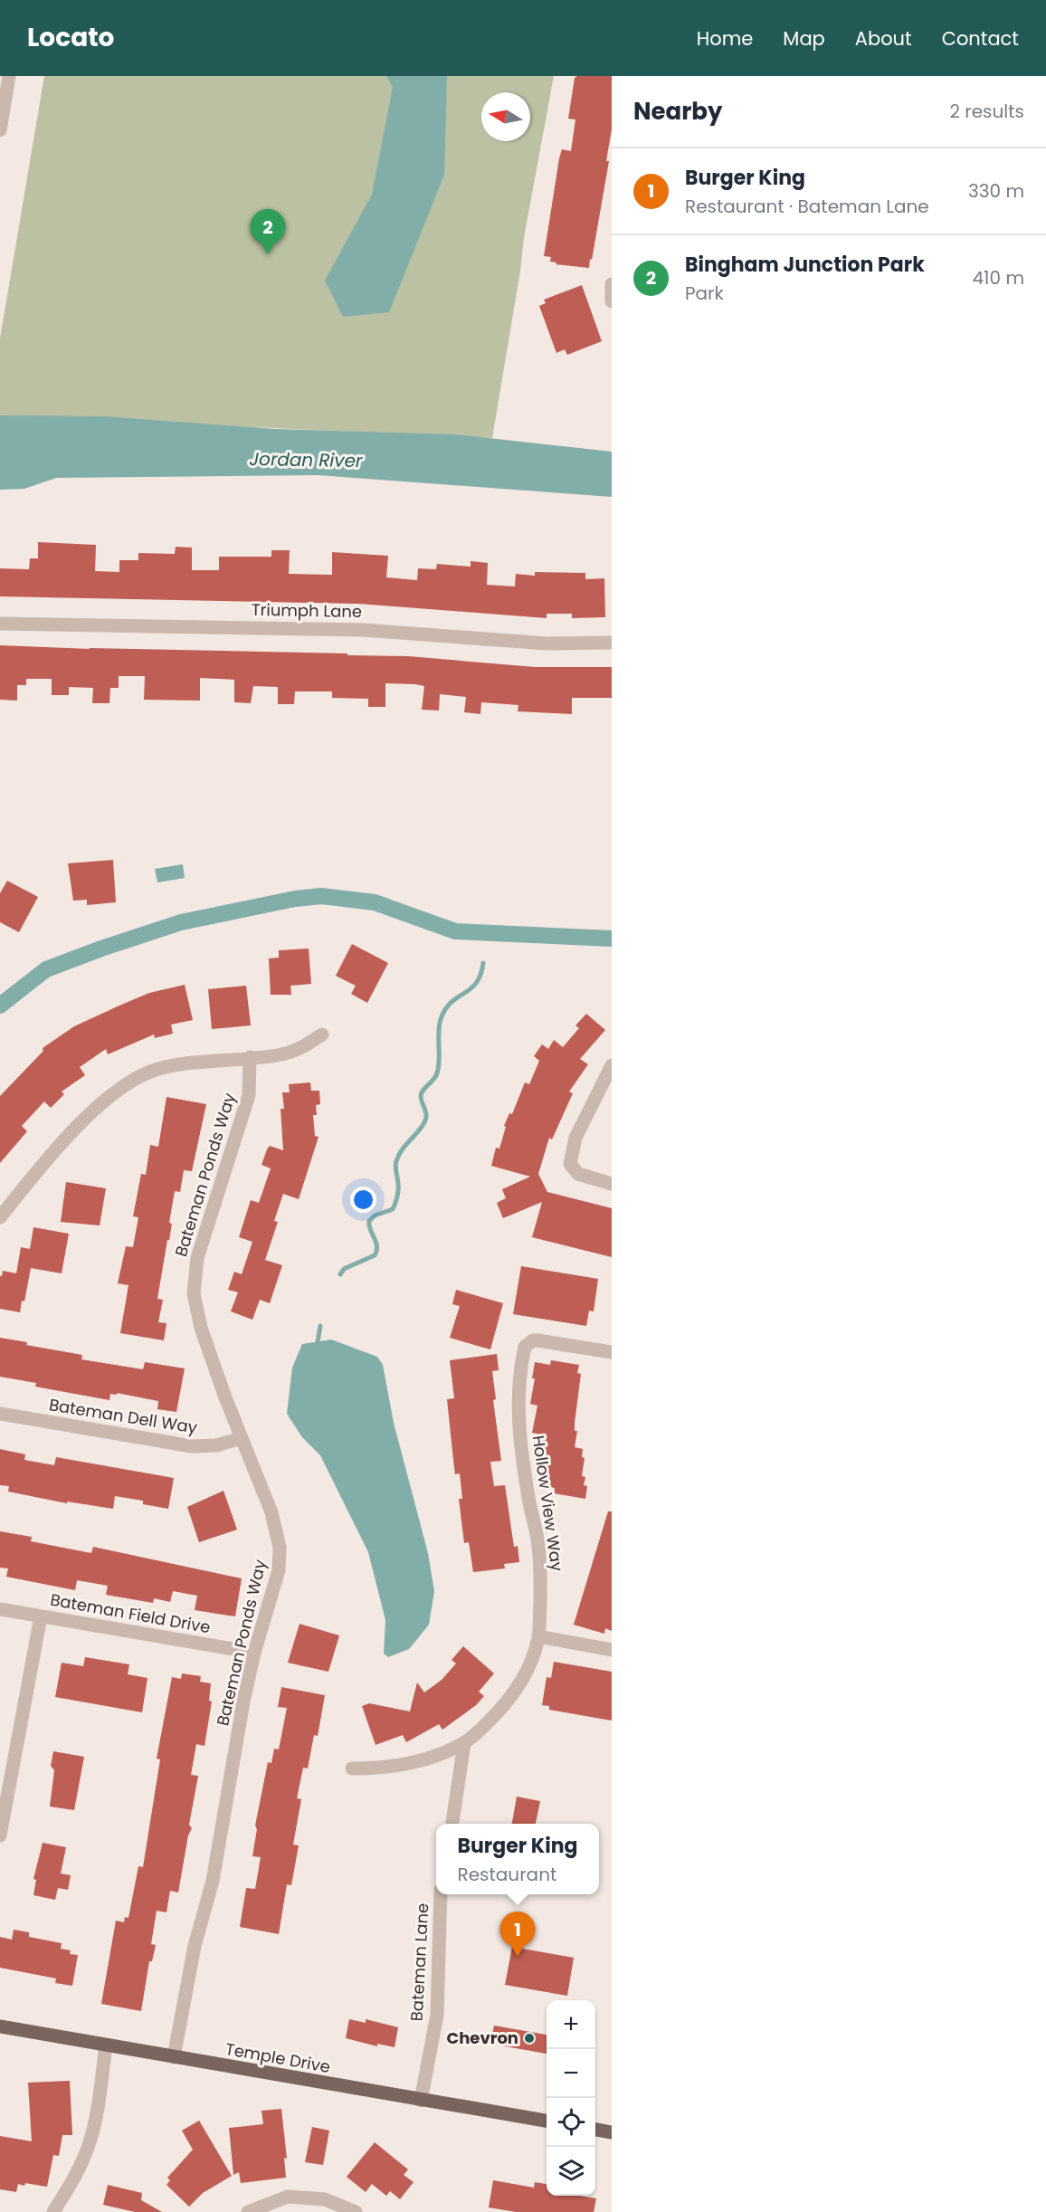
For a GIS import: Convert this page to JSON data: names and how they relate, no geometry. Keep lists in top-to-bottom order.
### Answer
{
  "streets": {
    "main road": ["Temple Drive"],
    "street": [
      "Triumph Lane",
      "Bateman Ponds Way",
      "Bateman Dell Way",
      "Hollow View Way",
      "Bateman Field Drive",
      "Bateman Lane"
    ]
  },
  "crossings": [
    ["Bateman Ponds Way", "Bateman Dell Way"],
    ["Bateman Ponds Way", "Bateman Field Drive"],
    ["Bateman Ponds Way", "Temple Drive"],
    ["Bateman Lane", "Temple Drive"]
  ],
  "water": ["Jordan River"],
  "places": ["Chevron"],
  "north": "left",
  "page": {
    "header": "Locato",
    "nav": [
      "Home",
      "Map",
      "About",
      "Contact"
    ],
    "heading": ["Nearby", "2 results"],
    "list": [
      {
        "mark": "1",
        "name": "Burger King",
        "note": "Restaurant · Bateman Lane",
        "value": "330 m"
      },
      {
        "mark": "2",
        "name": "Bingham Junction Park",
        "note": "Park",
        "value": "410 m"
      }
    ],
    "pins": ["2", "1"],
    "popup": ["Burger King", "Restaurant"],
    "map_buttons": ["+", "−"]
  }
}
